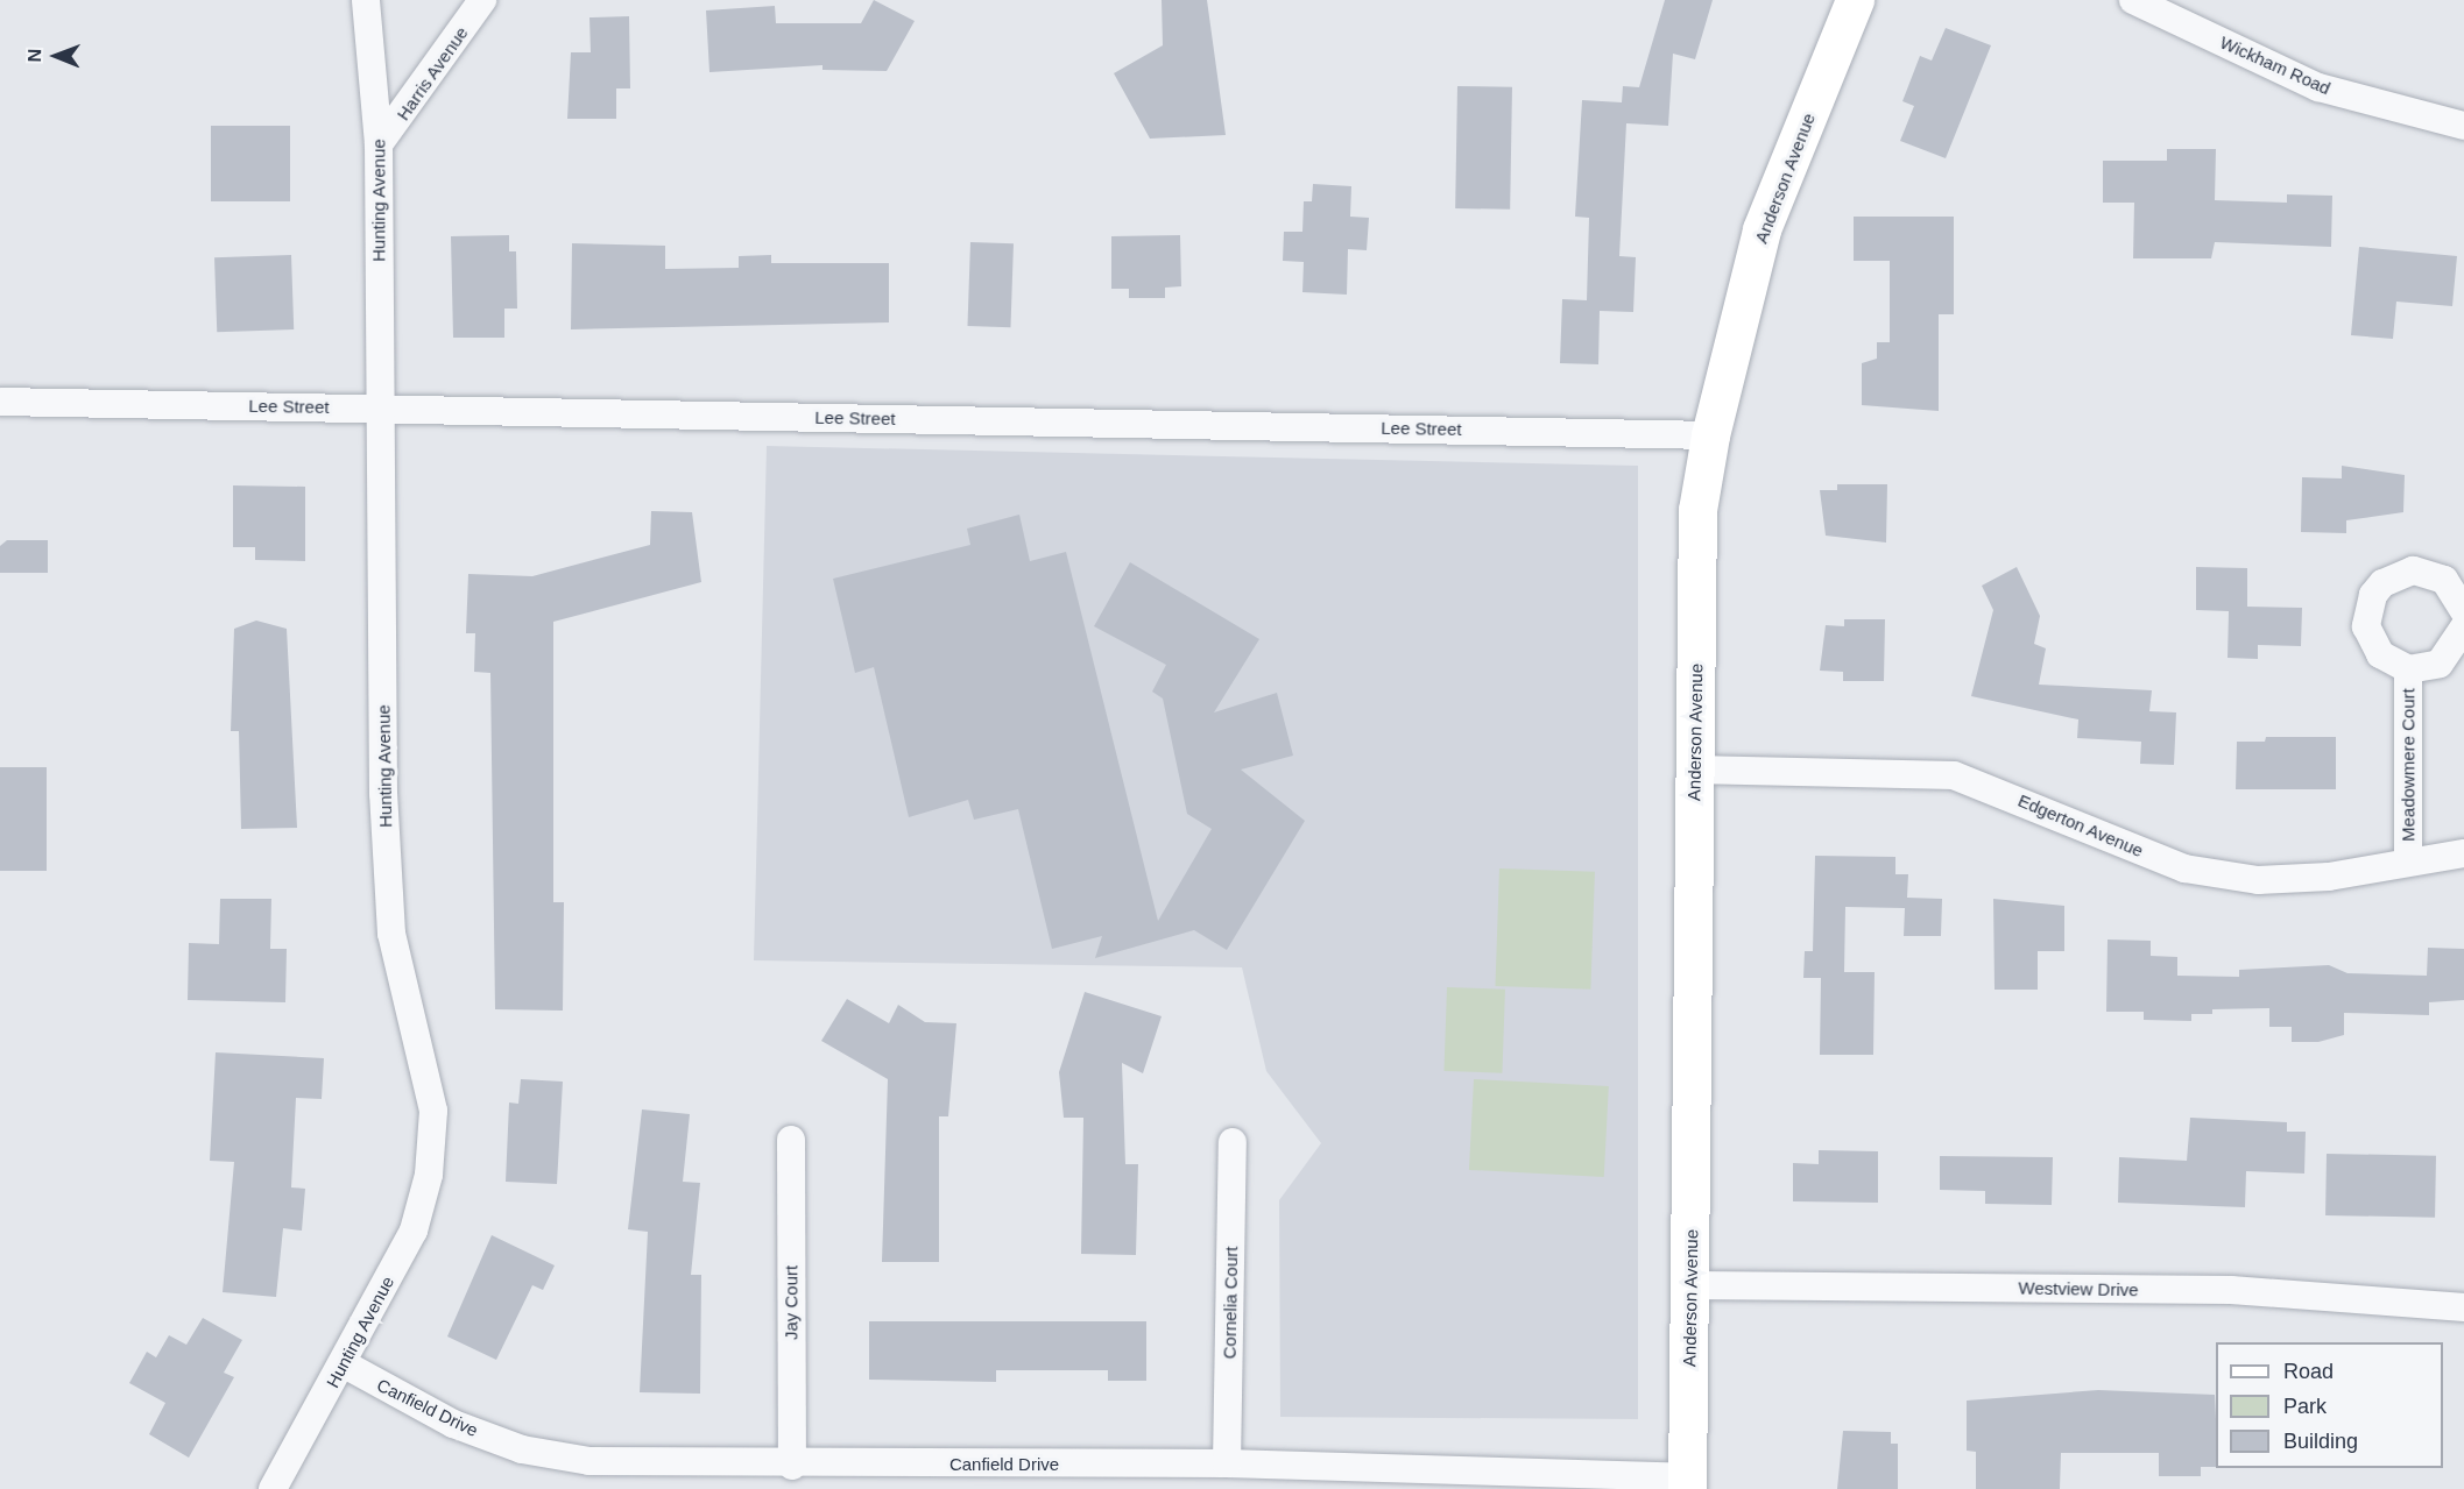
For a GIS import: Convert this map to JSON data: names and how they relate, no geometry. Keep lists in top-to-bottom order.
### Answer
{
  "streets": {
    "main road": ["Anderson Avenue"],
    "street": [
      "Wickham Road",
      "Harris Avenue",
      "Hunting Avenue",
      "Lee Street",
      "Meadowmere Court",
      "Edgerton Avenue",
      "Westview Drive",
      "Jay Court",
      "Cornelia Court",
      "Canfield Drive"
    ]
  },
  "crossings": [
    ["Harris Avenue", "Hunting Avenue"],
    ["Anderson Avenue", "Lee Street"],
    ["Anderson Avenue", "Edgerton Avenue"],
    ["Anderson Avenue", "Westview Drive"],
    ["Anderson Avenue", "Canfield Drive"],
    ["Hunting Avenue", "Lee Street"],
    ["Hunting Avenue", "Canfield Drive"],
    ["Meadowmere Court", "Edgerton Avenue"],
    ["Jay Court", "Canfield Drive"],
    ["Cornelia Court", "Canfield Drive"]
  ],
  "legend": ["Road", "Park", "Building"],
  "north": "left"
}
